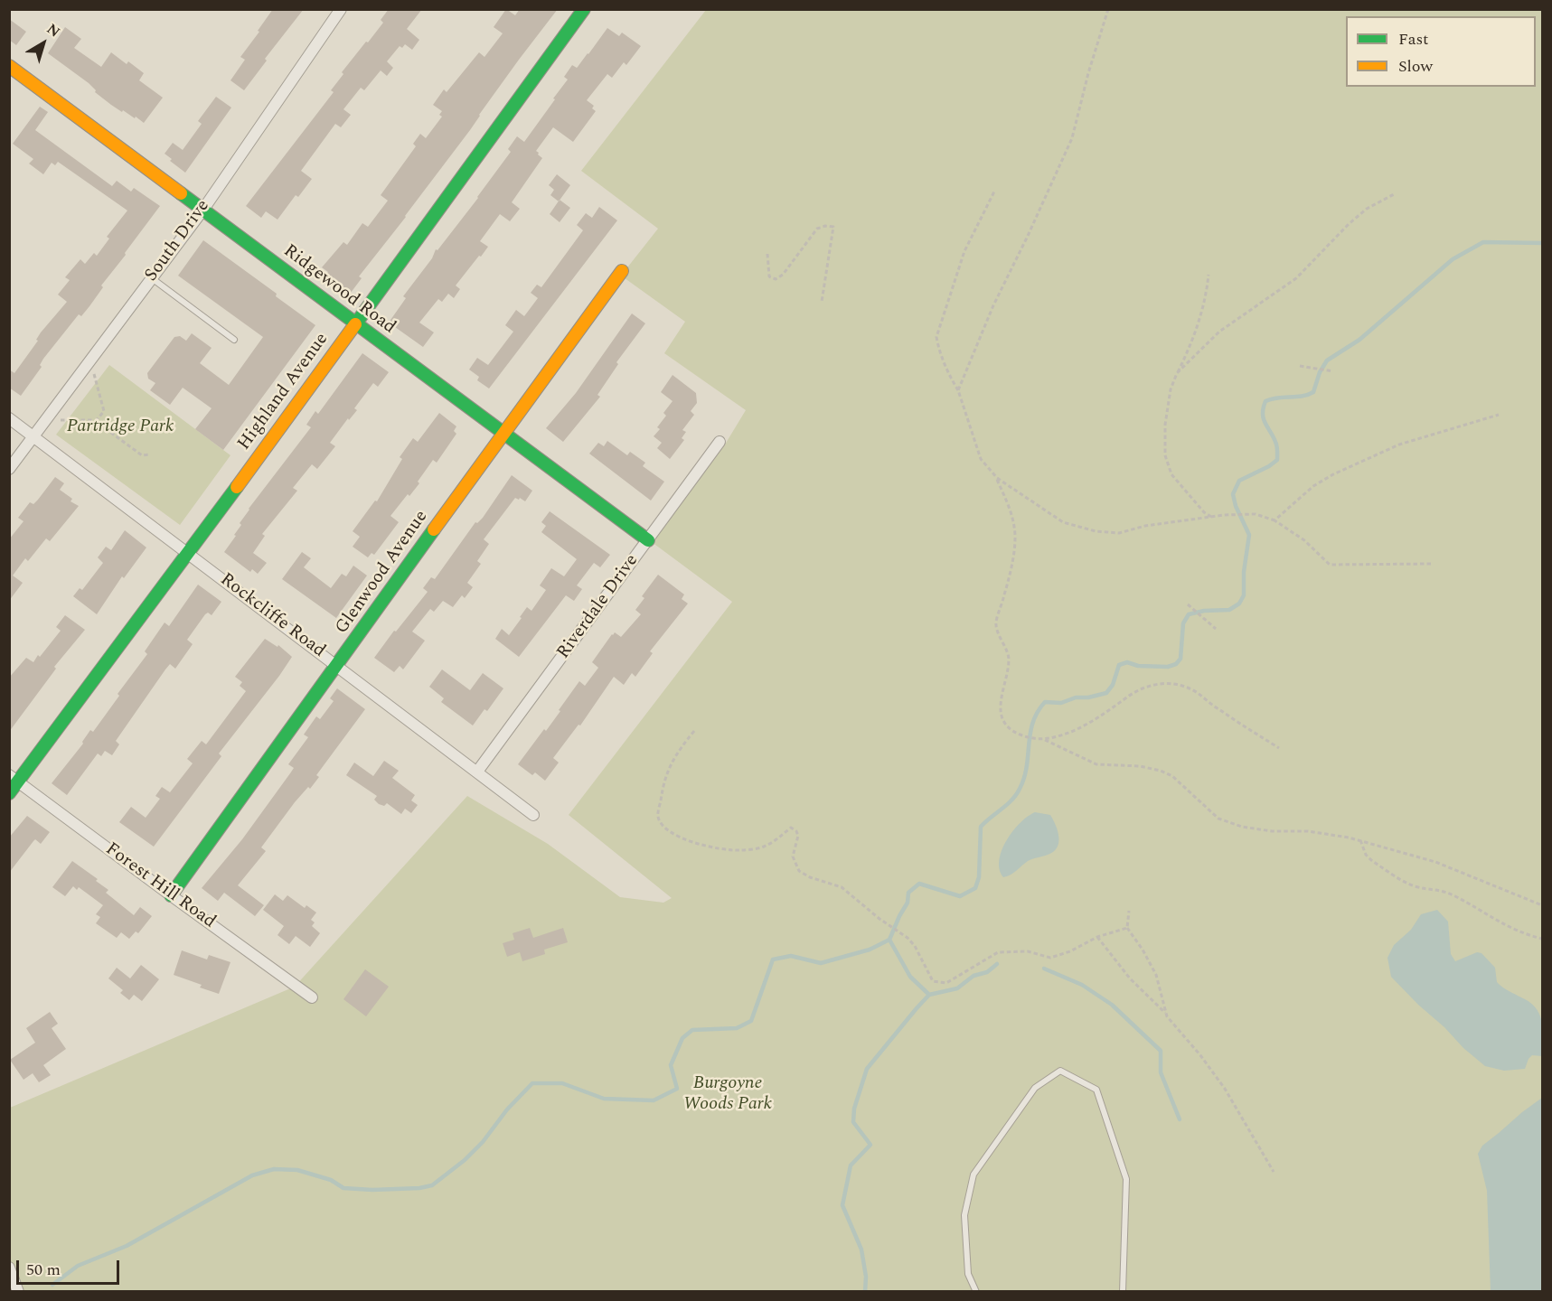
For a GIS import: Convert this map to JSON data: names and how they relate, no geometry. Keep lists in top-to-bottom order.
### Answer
{
  "streets": {
    "street": [
      "South Drive",
      "Ridgewood Road",
      "Highland Avenue",
      "Glenwood Avenue",
      "Riverdale Drive",
      "Rockcliffe Road",
      "Forest Hill Road"
    ]
  },
  "crossings": [
    ["South Drive", "Ridgewood Road"],
    ["South Drive", "Rockcliffe Road"],
    ["Ridgewood Road", "Highland Avenue"],
    ["Ridgewood Road", "Glenwood Avenue"],
    ["Ridgewood Road", "Riverdale Drive"],
    ["Highland Avenue", "Rockcliffe Road"],
    ["Highland Avenue", "Forest Hill Road"],
    ["Glenwood Avenue", "Rockcliffe Road"],
    ["Glenwood Avenue", "Forest Hill Road"],
    ["Riverdale Drive", "Rockcliffe Road"]
  ],
  "parks": ["Partridge Park", "Burgoyne Woods Park"],
  "legend": ["Fast", "Slow"],
  "scale_bar": "50 m",
  "north": "top right"
}
